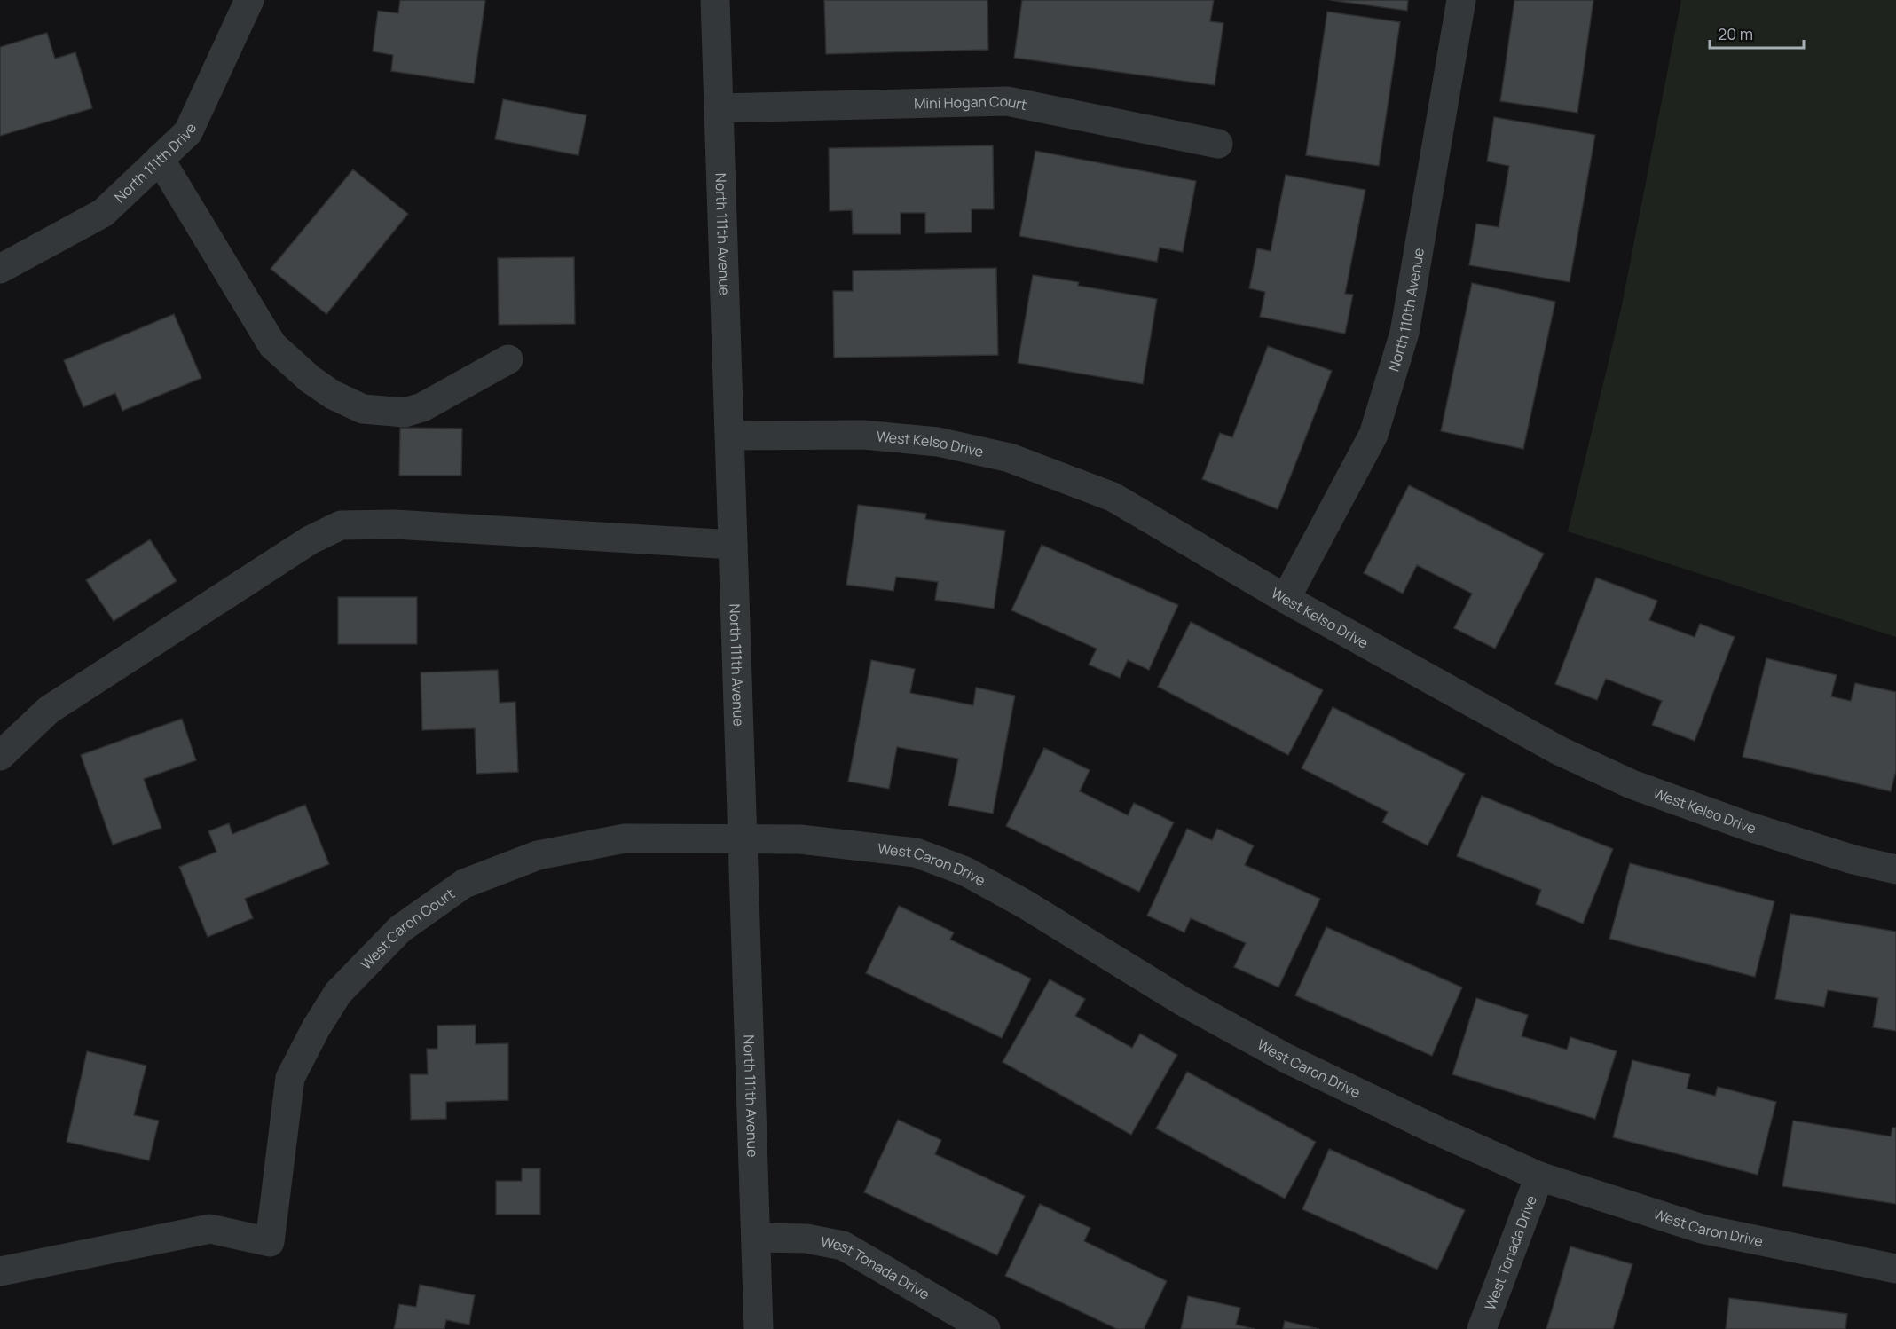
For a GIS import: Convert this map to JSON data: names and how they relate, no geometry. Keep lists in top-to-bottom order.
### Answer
{
  "streets": {
    "street": [
      "Mini Hogan Court",
      "North 111th Drive",
      "North 111th Avenue",
      "North 110th Avenue",
      "West Kelso Drive",
      "West Caron Drive",
      "West Caron Court",
      "West Tonada Drive"
    ]
  },
  "crossings": [
    ["Mini Hogan Court", "North 111th Avenue"],
    ["North 111th Avenue", "West Kelso Drive"],
    ["North 111th Avenue", "West Caron Drive"],
    ["North 111th Avenue", "West Caron Court"],
    ["North 111th Avenue", "West Tonada Drive"],
    ["North 110th Avenue", "West Kelso Drive"],
    ["West Caron Drive", "West Caron Court"],
    ["West Caron Drive", "West Tonada Drive"]
  ],
  "scale_bar": "20 m"
}
